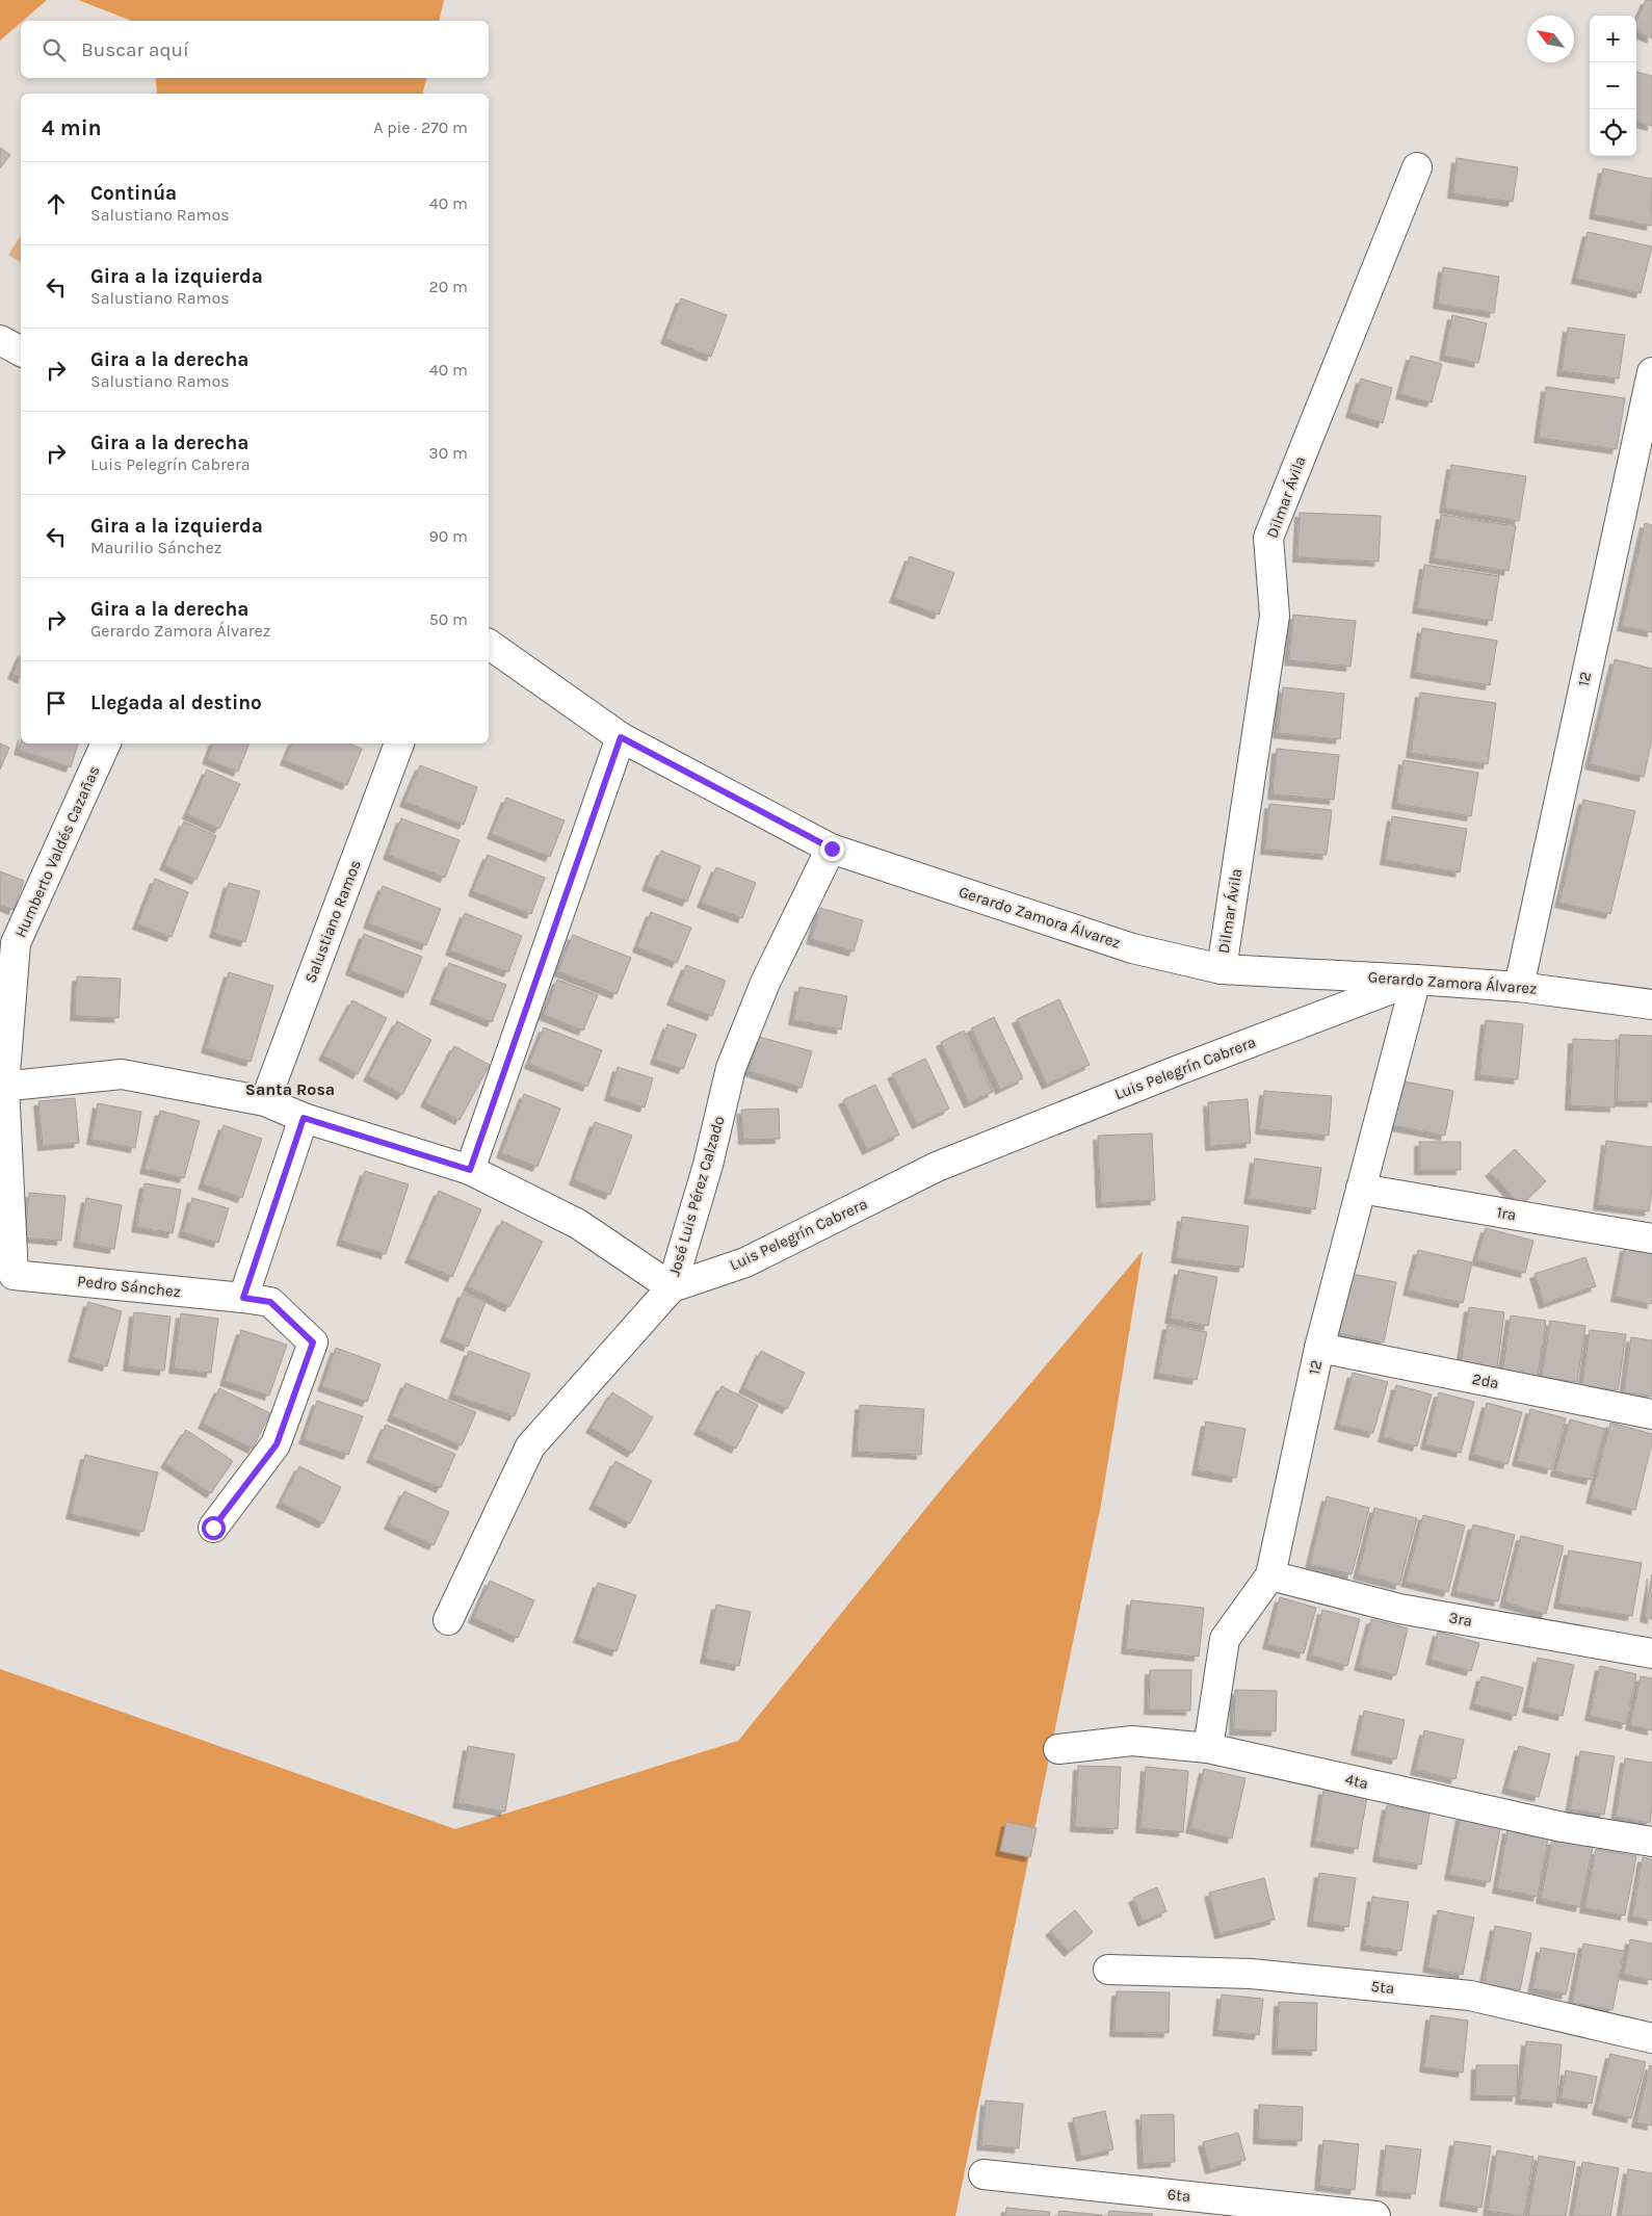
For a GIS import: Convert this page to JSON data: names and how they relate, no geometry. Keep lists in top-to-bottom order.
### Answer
{
  "streets": {
    "street": [
      "Dilmar Ávila",
      "12",
      "Humberto Valdés Cazañas",
      "Gerardo Zamora Álvarez",
      "Salustiano Ramos",
      "Luis Pelegrín Cabrera",
      "José Luis Pérez Calzado",
      "1ra",
      "Pedro Sánchez",
      "2da",
      "3ra",
      "4ta",
      "5ta",
      "6ta"
    ]
  },
  "crossings": [
    ["Dilmar Ávila", "Gerardo Zamora Álvarez"],
    ["12", "Gerardo Zamora Álvarez"],
    ["12", "Luis Pelegrín Cabrera"],
    ["12", "1ra"],
    ["12", "2da"],
    ["12", "3ra"],
    ["12", "4ta"],
    ["Humberto Valdés Cazañas", "Pedro Sánchez"],
    ["Gerardo Zamora Álvarez", "Luis Pelegrín Cabrera"],
    ["Gerardo Zamora Álvarez", "José Luis Pérez Calzado"],
    ["Luis Pelegrín Cabrera", "José Luis Pérez Calzado"]
  ],
  "districts": ["Santa Rosa"],
  "north": "top left",
  "page": {
    "map_buttons": ["+", "−"],
    "search": "Buscar aquí",
    "heading": ["4 min", "A pie · 270 m"],
    "list": [
      ["Continúa", "Salustiano Ramos", "40 m"],
      ["Gira a la izquierda", "Salustiano Ramos", "20 m"],
      ["Gira a la derecha", "Salustiano Ramos", "40 m"],
      ["Gira a la derecha", "Luis Pelegrín Cabrera", "30 m"],
      ["Gira a la izquierda", "Maurilio Sánchez", "90 m"],
      ["Gira a la derecha", "Gerardo Zamora Álvarez", "50 m"],
      "Llegada al destino"
    ]
  }
}
